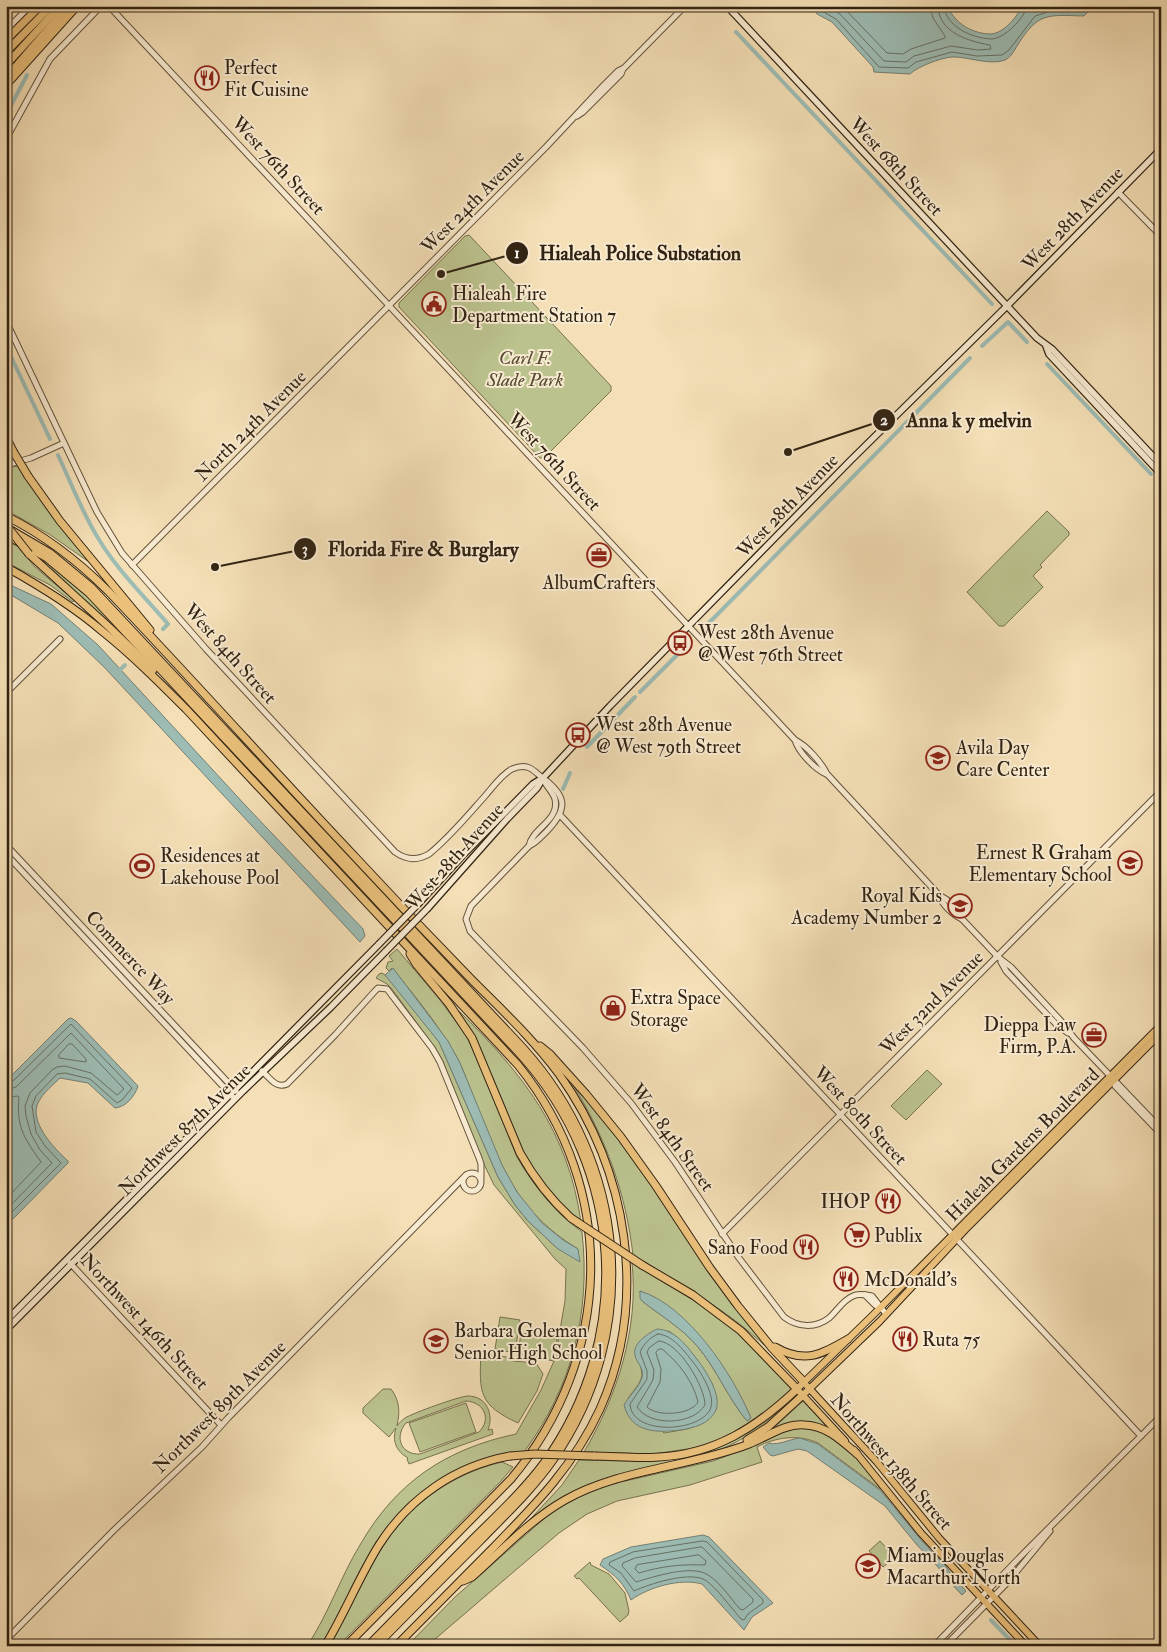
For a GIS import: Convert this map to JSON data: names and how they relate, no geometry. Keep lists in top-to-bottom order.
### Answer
{
  "streets": {
    "main road": [
      "West 68th Street",
      "West 28th Avenue",
      "Northwest 87th Avenue",
      "Hialeah Gardens Boulevard",
      "Northwest 138th Street"
    ],
    "street": [
      "West 76th Street",
      "West 24th Avenue",
      "North 24th Avenue",
      "West 84th Street",
      "Commerce Way",
      "West 32nd Avenue",
      "West 80th Street",
      "Northwest 146th Street",
      "Northwest 89th Avenue"
    ]
  },
  "crossings": [
    ["West 76th Street", "West 24th Avenue"],
    ["West 76th Street", "West 28th Avenue"],
    ["West 76th Street", "North 24th Avenue"],
    ["West 76th Street", "West 32nd Avenue"],
    ["West 76th Street", "Hialeah Gardens Boulevard"],
    ["West 68th Street", "West 28th Avenue"],
    ["West 24th Avenue", "North 24th Avenue"],
    ["West 28th Avenue", "West 84th Street"],
    ["West 28th Avenue", "Northwest 87th Avenue"],
    ["North 24th Avenue", "West 84th Street"],
    ["West 84th Street", "West 32nd Avenue"],
    ["West 84th Street", "Hialeah Gardens Boulevard"],
    ["Commerce Way", "Northwest 87th Avenue"],
    ["West 32nd Avenue", "West 80th Street"],
    ["West 80th Street", "Hialeah Gardens Boulevard"],
    ["Northwest 87th Avenue", "Northwest 146th Street"],
    ["Hialeah Gardens Boulevard", "Northwest 138th Street"],
    ["Northwest 146th Street", "Northwest 89th Avenue"]
  ],
  "parks": ["Carl F. Slade Park"],
  "places": {
    "restaurant": [
      "Perfect Fit Cuisine",
      "IHOP",
      "Sano Food",
      "McDonald's",
      "Ruta 75"
    ],
    "other": ["Hialeah Police Substation", "Anna k y melvin", "Florida Fire & Burglary"],
    "public building": ["Hialeah Fire Department Station 7"],
    "office": ["AlbumCrafters", "Dieppa Law Firm, P.A."],
    "bus stop": ["West 28th Avenue @ West 76th Street", "West 28th Avenue @ West 79th Street"],
    "school or university": [
      "Avila Day Care Center",
      "Ernest R Graham Elementary School",
      "Royal Kids Academy Number 2",
      "Barbara Goleman Senior High School",
      "Miami Douglas Macarthur North"
    ],
    "sports": ["Residences at Lakehouse Pool"],
    "shop": ["Extra Space Storage"],
    "supermarket": ["Publix"]
  }
}
